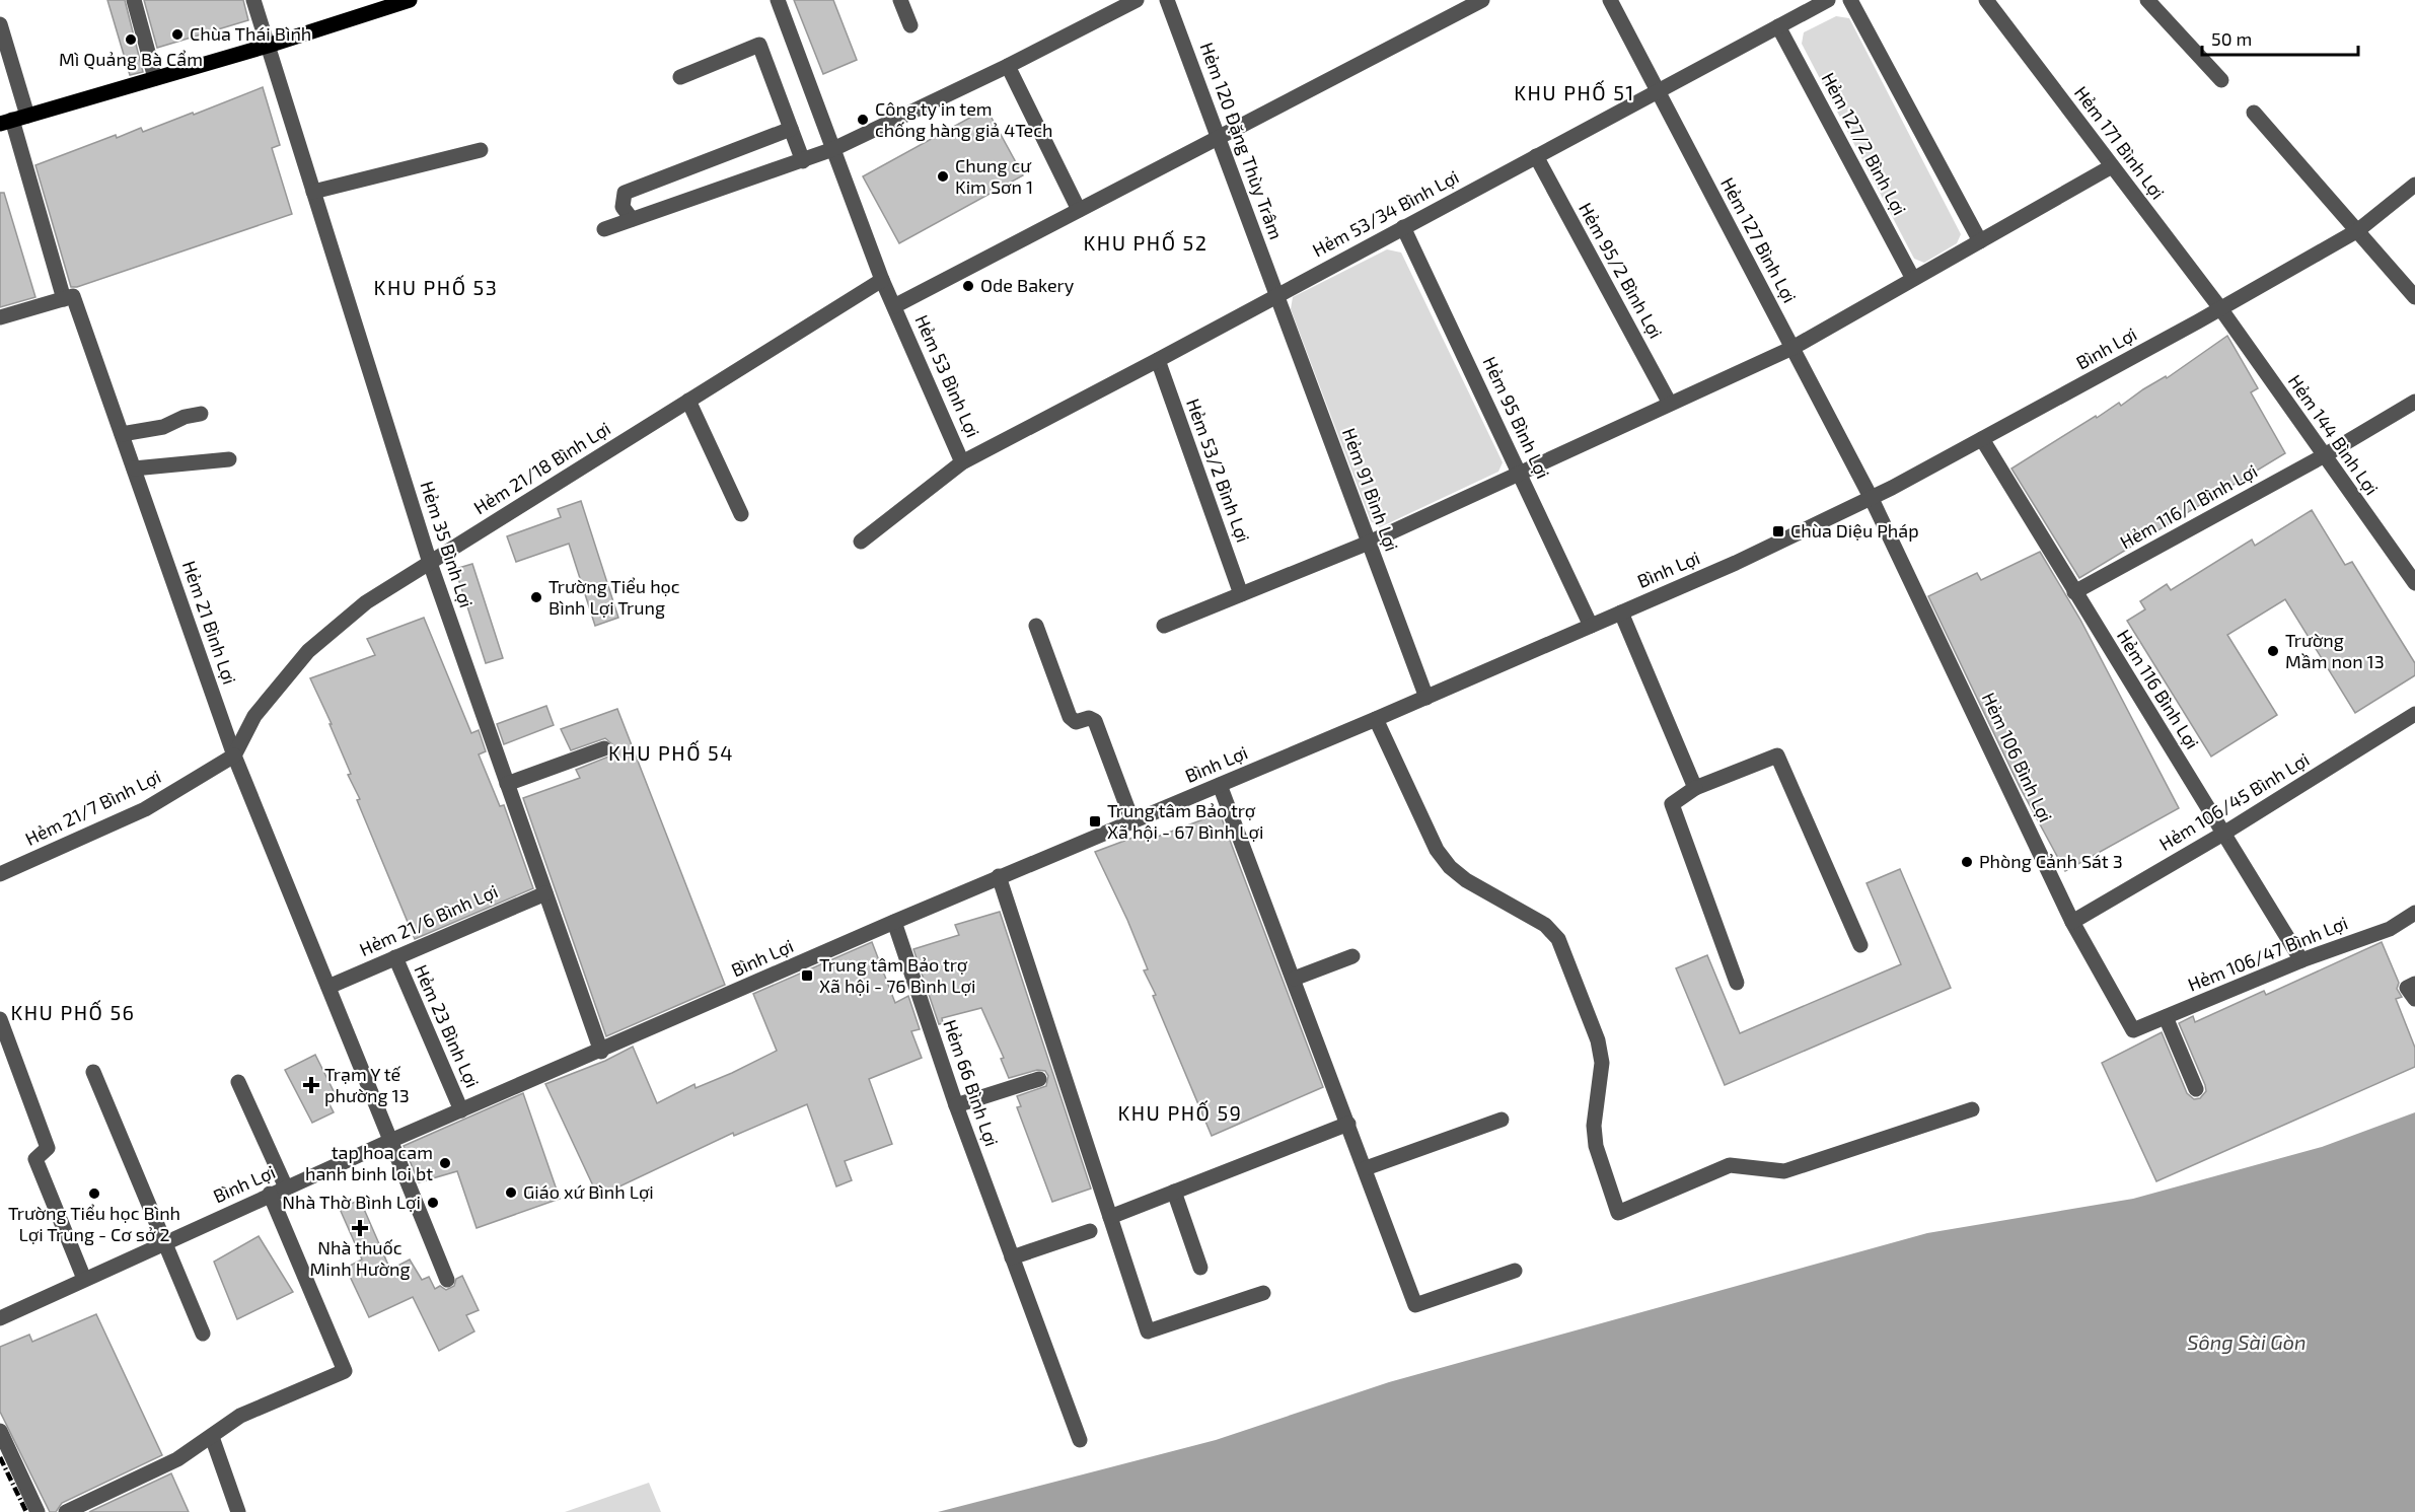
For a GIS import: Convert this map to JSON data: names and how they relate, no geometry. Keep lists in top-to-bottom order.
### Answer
{
  "streets": {
    "street": [
      "Hẻm 120 Đặng Thùy Trâm",
      "Hẻm 171 Bình Lợi",
      "Hẻm 127/2 Bình Lợi",
      "Hẻm 53/34 Bình Lợi",
      "Hẻm 127 Bình Lợi",
      "Hẻm 95/2 Bình Lợi",
      "Bình Lợi",
      "Hẻm 53 Bình Lợi",
      "Hẻm 95 Bình Lợi",
      "Hẻm 144 Bình Lợi",
      "Hẻm 21/18 Bình Lợi",
      "Hẻm 53/2 Bình Lợi",
      "Hẻm 91 Bình Lợi",
      "Hẻm 116/1 Bình Lợi",
      "Hẻm 35 Bình Lợi",
      "Hẻm 21 Bình Lợi",
      "Hẻm 116 Bình Lợi",
      "Hẻm 106 Bình Lợi",
      "Hẻm 106/45 Bình Lợi",
      "Hẻm 21/7 Bình Lợi",
      "Hẻm 21/6 Bình Lợi",
      "Hẻm 106/47 Bình Lợi",
      "Hẻm 23 Bình Lợi",
      "Hẻm 66 Bình Lợi"
    ]
  },
  "crossings": [
    ["Hẻm 120 Đặng Thùy Trâm", "Hẻm 53/34 Bình Lợi"],
    ["Hẻm 120 Đặng Thùy Trâm", "Hẻm 91 Bình Lợi"],
    ["Hẻm 171 Bình Lợi", "Bình Lợi"],
    ["Hẻm 171 Bình Lợi", "Hẻm 144 Bình Lợi"],
    ["Hẻm 127/2 Bình Lợi", "Hẻm 53/34 Bình Lợi"],
    ["Hẻm 53/34 Bình Lợi", "Hẻm 127 Bình Lợi"],
    ["Hẻm 53/34 Bình Lợi", "Hẻm 95/2 Bình Lợi"],
    ["Hẻm 53/34 Bình Lợi", "Hẻm 53 Bình Lợi"],
    ["Hẻm 53/34 Bình Lợi", "Hẻm 95 Bình Lợi"],
    ["Hẻm 53/34 Bình Lợi", "Hẻm 53/2 Bình Lợi"],
    ["Hẻm 53/34 Bình Lợi", "Hẻm 91 Bình Lợi"],
    ["Hẻm 127 Bình Lợi", "Bình Lợi"],
    ["Hẻm 127 Bình Lợi", "Hẻm 106 Bình Lợi"],
    ["Bình Lợi", "Hẻm 95 Bình Lợi"],
    ["Bình Lợi", "Hẻm 144 Bình Lợi"],
    ["Bình Lợi", "Hẻm 91 Bình Lợi"],
    ["Bình Lợi", "Hẻm 35 Bình Lợi"],
    ["Bình Lợi", "Hẻm 21 Bình Lợi"],
    ["Bình Lợi", "Hẻm 116 Bình Lợi"],
    ["Bình Lợi", "Hẻm 106 Bình Lợi"],
    ["Bình Lợi", "Hẻm 23 Bình Lợi"],
    ["Bình Lợi", "Hẻm 66 Bình Lợi"],
    ["Hẻm 53 Bình Lợi", "Hẻm 21/18 Bình Lợi"],
    ["Hẻm 144 Bình Lợi", "Hẻm 116/1 Bình Lợi"],
    ["Hẻm 21/18 Bình Lợi", "Hẻm 35 Bình Lợi"],
    ["Hẻm 21/18 Bình Lợi", "Hẻm 21 Bình Lợi"],
    ["Hẻm 21/18 Bình Lợi", "Hẻm 21/7 Bình Lợi"],
    ["Hẻm 116/1 Bình Lợi", "Hẻm 116 Bình Lợi"],
    ["Hẻm 35 Bình Lợi", "Hẻm 21/6 Bình Lợi"],
    ["Hẻm 21 Bình Lợi", "Hẻm 21/7 Bình Lợi"],
    ["Hẻm 21 Bình Lợi", "Hẻm 21/6 Bình Lợi"],
    ["Hẻm 116 Bình Lợi", "Hẻm 106/45 Bình Lợi"],
    ["Hẻm 116 Bình Lợi", "Hẻm 106/47 Bình Lợi"],
    ["Hẻm 106 Bình Lợi", "Hẻm 106/45 Bình Lợi"],
    ["Hẻm 106 Bình Lợi", "Hẻm 106/47 Bình Lợi"],
    ["Hẻm 21/6 Bình Lợi", "Hẻm 23 Bình Lợi"]
  ],
  "districts": [
    "KHU PHỐ 51",
    "KHU PHỐ 52",
    "KHU PHỐ 53",
    "KHU PHỐ 54",
    "KHU PHỐ 56",
    "KHU PHỐ 59"
  ],
  "water": ["Sông Sài Gòn"],
  "places": {
    "other": [
      "Chùa Thái Bình",
      "Mì Quảng Bà Cẩm",
      "Công ty in tem chống hàng giả 4Tech",
      "Chung cư Kim Sơn 1",
      "Ode Bakery",
      "Trường Tiểu học Bình Lợi Trung",
      "Trường Mầm non 13",
      "Phòng Cảnh Sát 3",
      "tap hoa cam hanh binh loi bt",
      "Giáo xứ Bình Lợi",
      "Trường Tiểu học Bình Lợi Trung - Cơ sở 2",
      "Nhà Thờ Bình Lợi"
    ],
    "transit": ["Chùa Diệu Pháp", "Trung tâm Bảo trợ Xã hội - 67 Bình Lợi", "Trung tâm Bảo trợ Xã hội - 76 Bình Lợi"],
    "health": ["Trạm Y tế phường 13", "Nhà thuốc Minh Hường"]
  },
  "scale_bar": "50 m"
}
